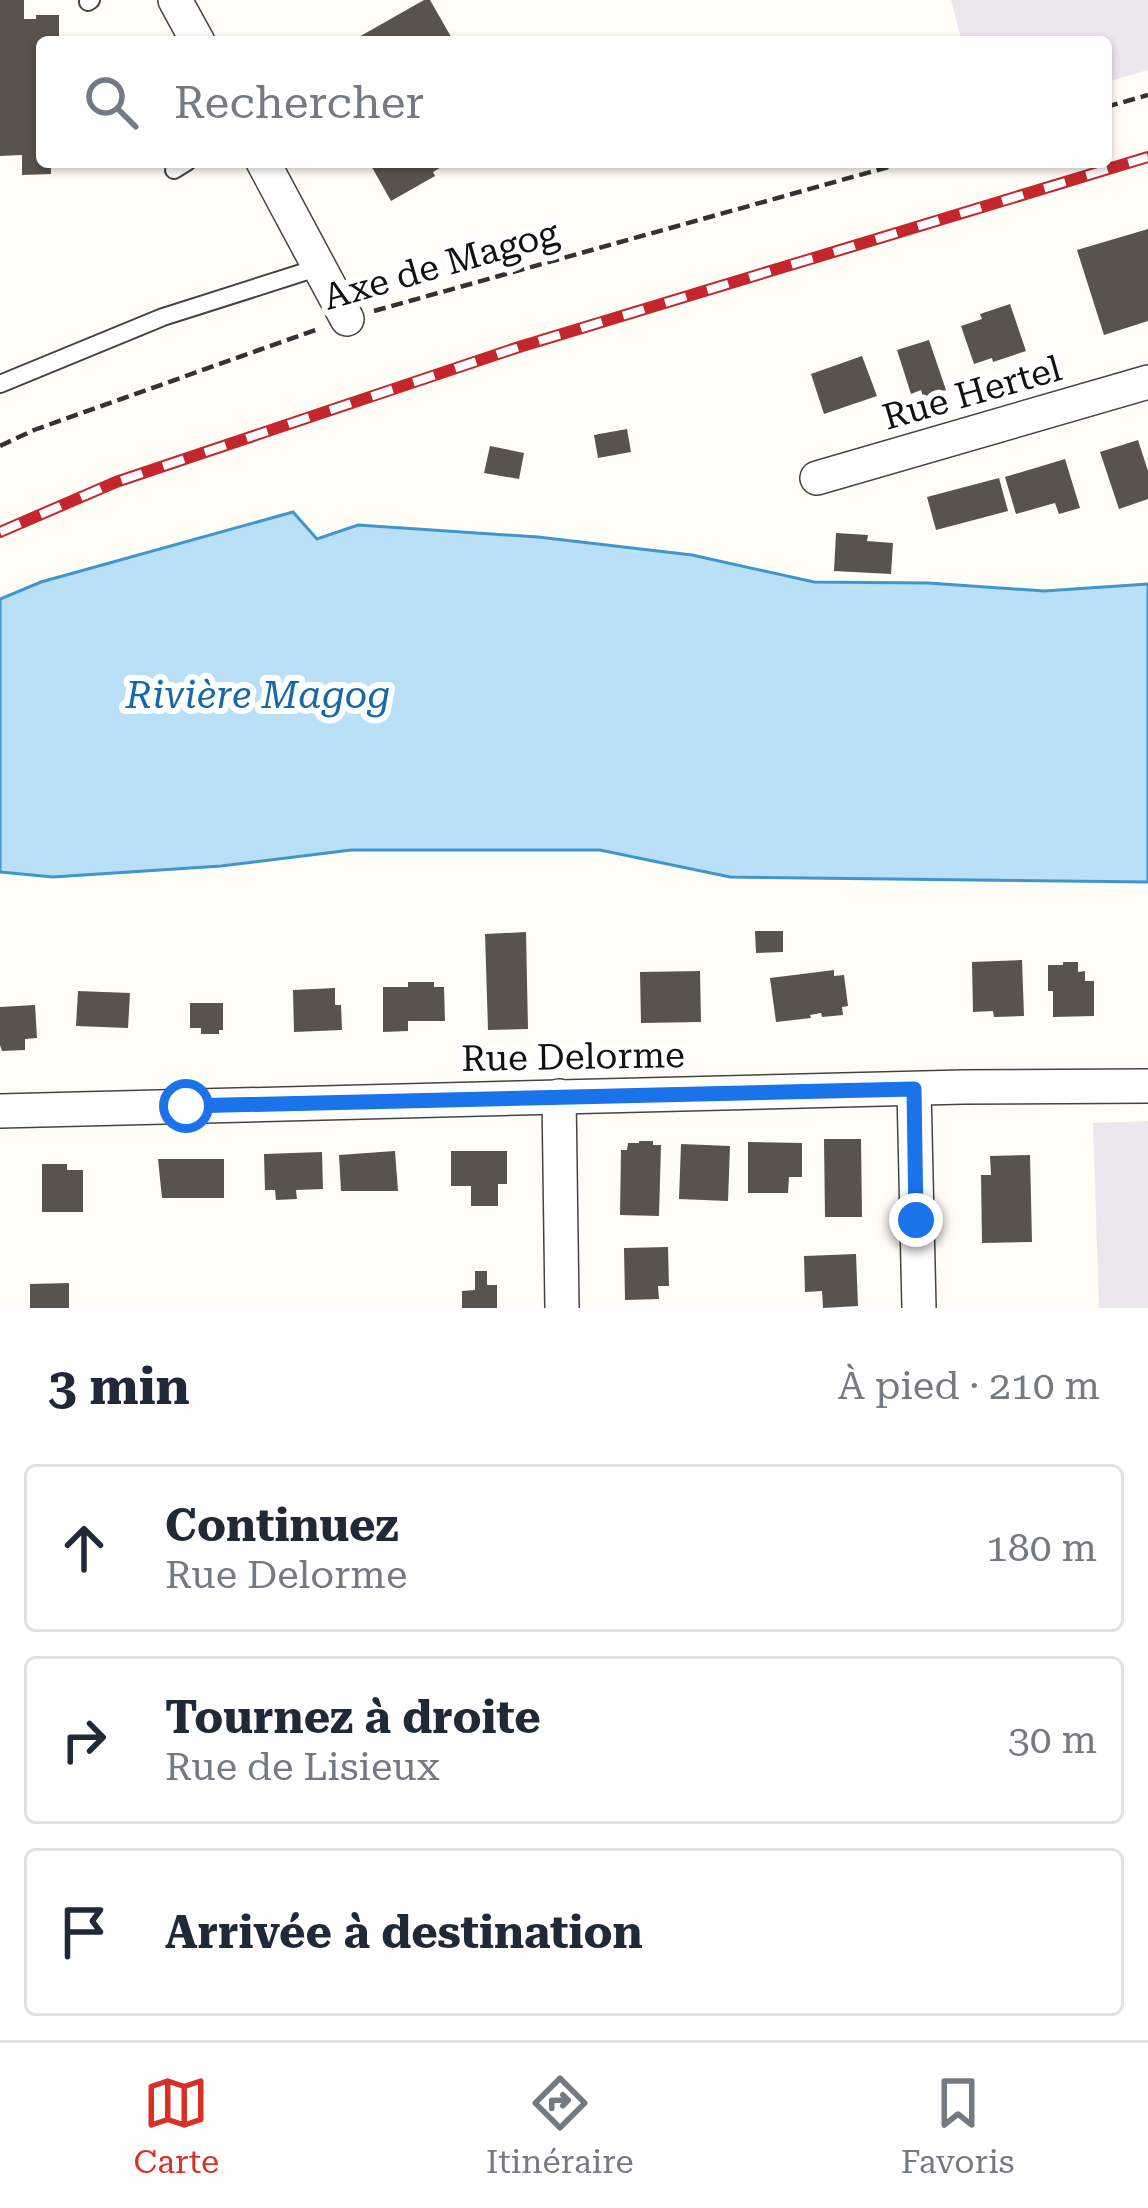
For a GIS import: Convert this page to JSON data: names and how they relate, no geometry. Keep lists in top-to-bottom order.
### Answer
{
  "streets": {
    "street": ["Rue Hertel", "Rue Delorme"],
    "path": ["Axe de Magog"]
  },
  "water": ["Rivière Magog"],
  "page": {
    "search": "Rechercher",
    "heading": ["3 min", "À pied · 210 m"],
    "list": [
      ["Continuez", "Rue Delorme", "180 m"],
      ["Tournez à droite", "Rue de Lisieux", "30 m"],
      "Arrivée à destination"
    ],
    "nav": ["Carte", "Itinéraire", "Favoris"]
  }
}
